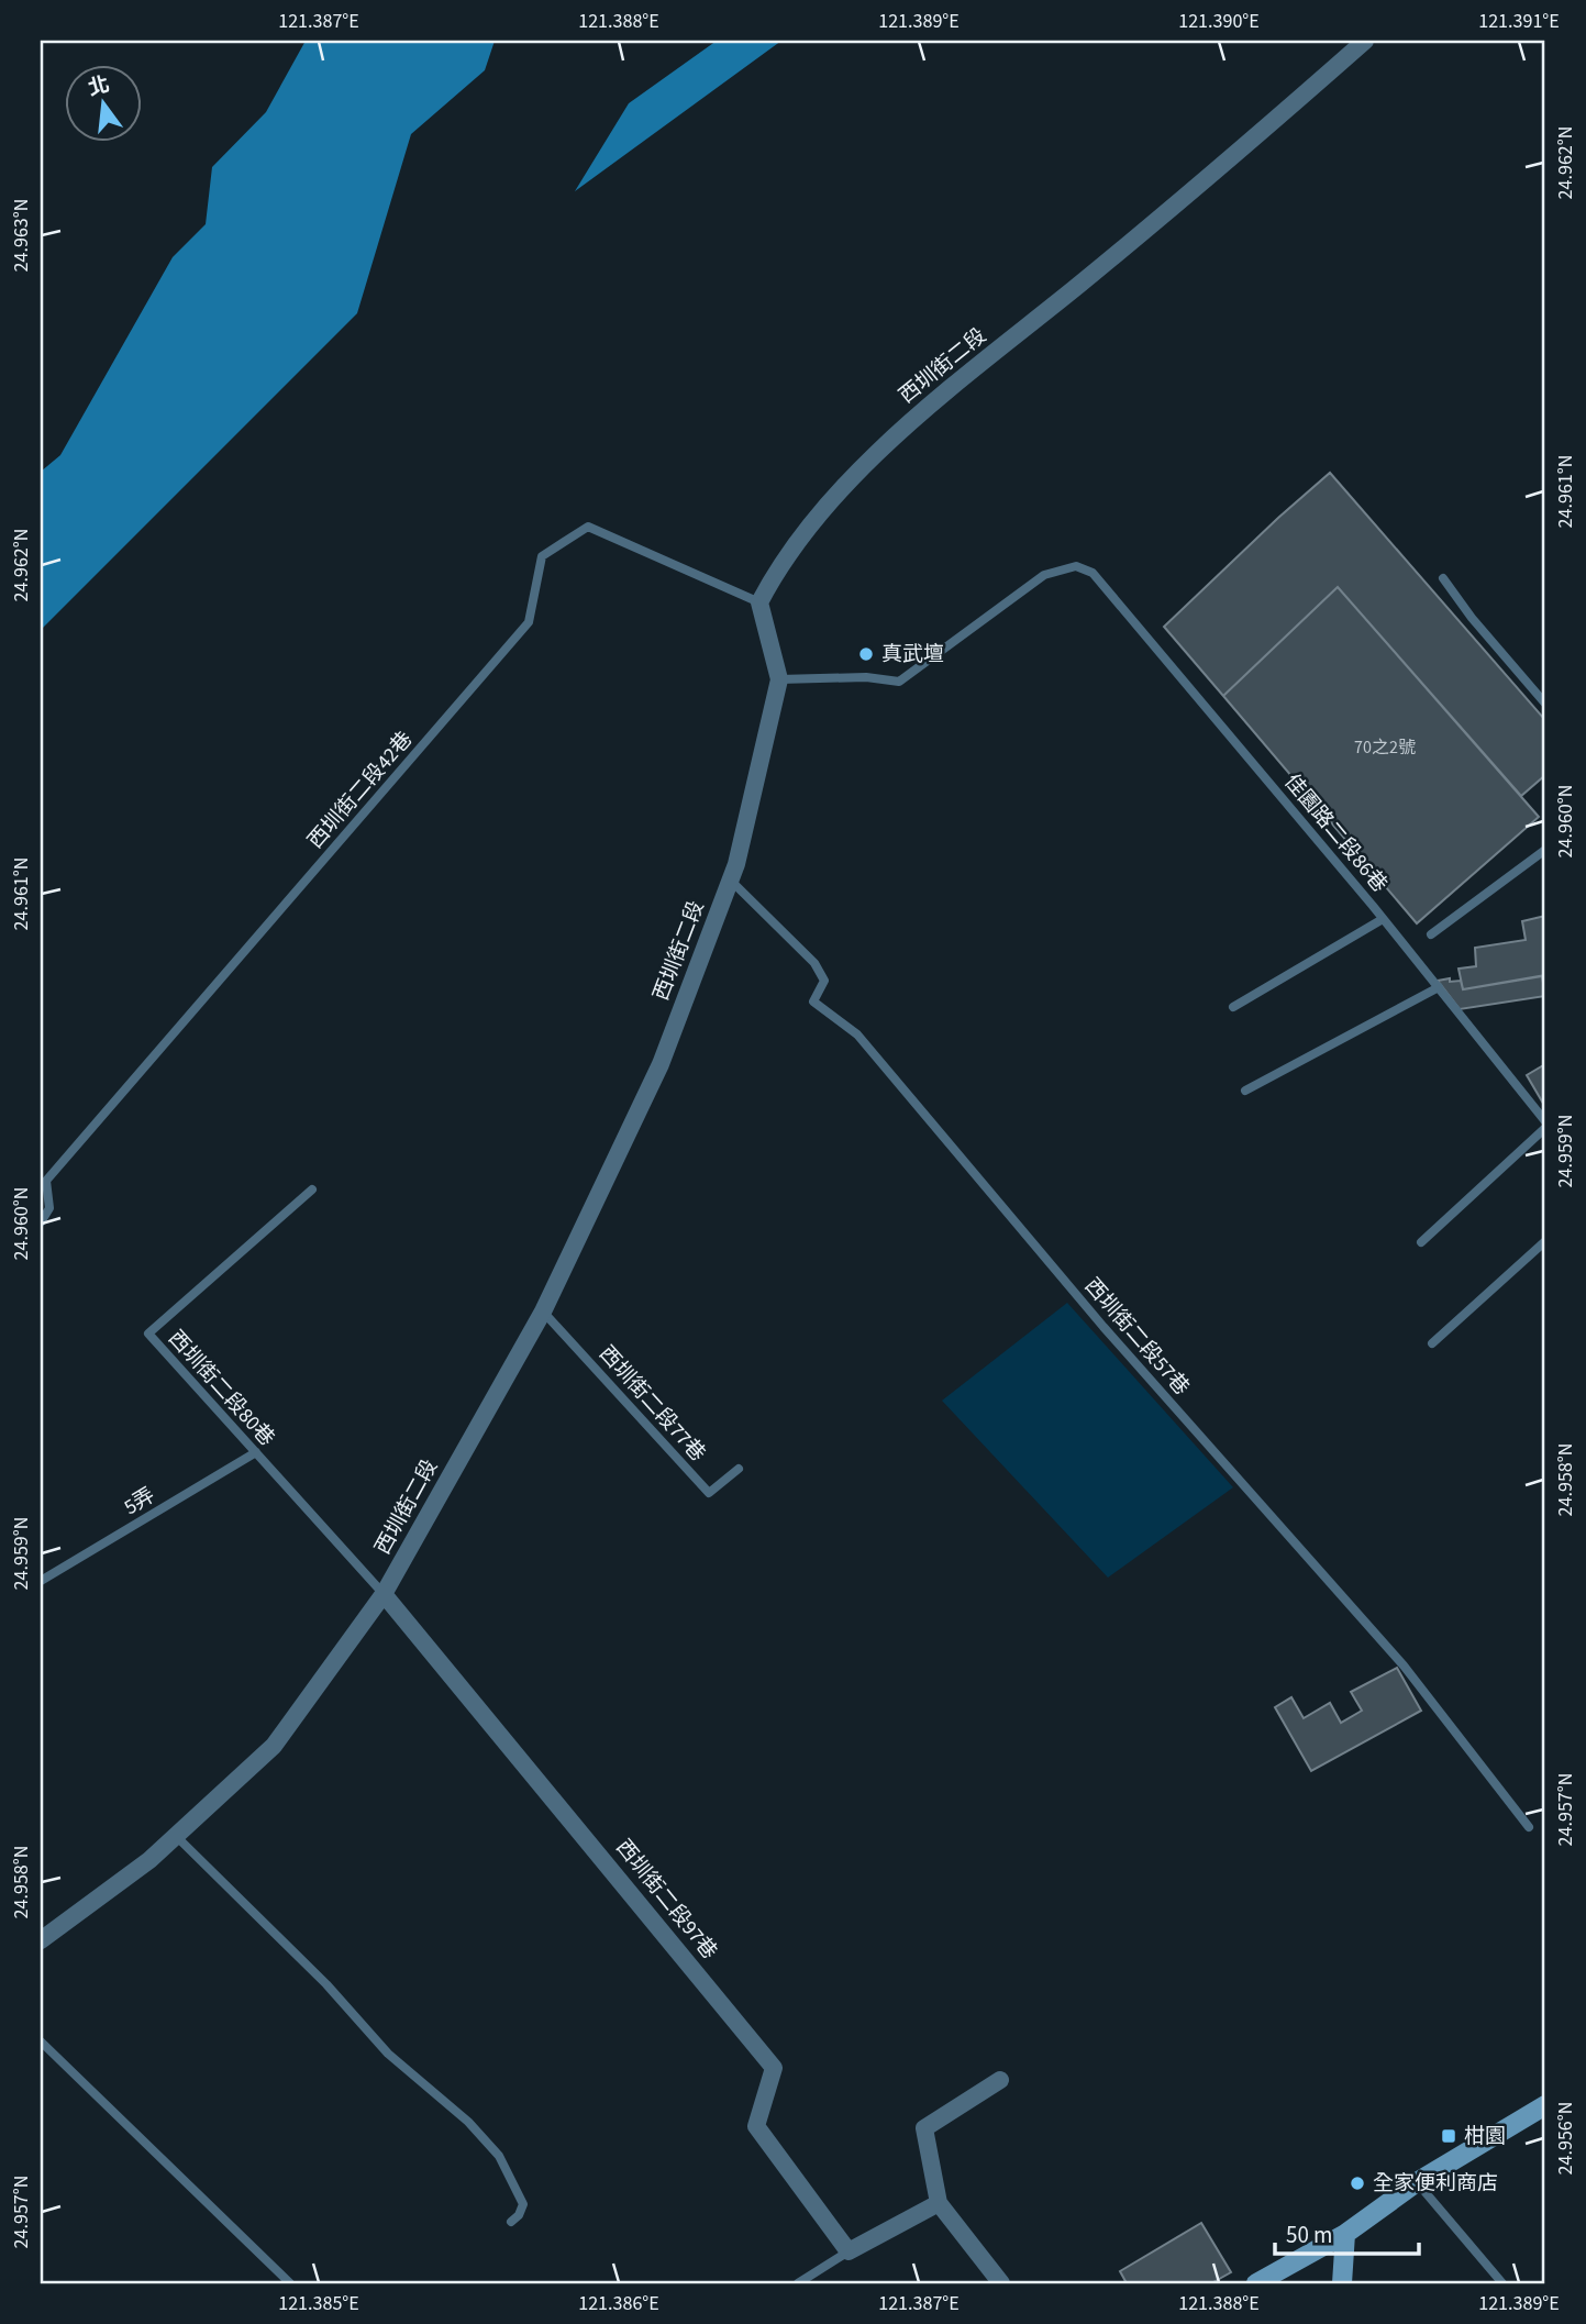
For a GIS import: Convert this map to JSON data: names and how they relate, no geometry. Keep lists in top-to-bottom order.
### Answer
{
  "streets": {
    "street": ["西圳街二段", "西圳街二段97巷"],
    "lane": [
      "西圳街二段42巷",
      "佳園路二段86巷",
      "西圳街二段57巷",
      "西圳街二段80巷",
      "西圳街二段77巷",
      "5弄"
    ]
  },
  "crossings": [
    ["西圳街二段", "西圳街二段42巷"],
    ["西圳街二段", "佳園路二段86巷"],
    ["西圳街二段", "西圳街二段57巷"],
    ["西圳街二段", "西圳街二段80巷"],
    ["西圳街二段", "西圳街二段77巷"],
    ["西圳街二段", "西圳街二段97巷"],
    ["西圳街二段80巷", "5弄"],
    ["西圳街二段80巷", "西圳街二段97巷"]
  ],
  "places": {
    "other": ["真武壇", "全家便利商店"],
    "transit": ["柑園"]
  },
  "house_numbers": ["70之2號"],
  "scale_bar": "50 m",
  "north": "top",
  "coordinates": [
    "121.387°E",
    "121.388°E",
    "121.389°E",
    "121.390°E",
    "121.391°E",
    "24.962°N",
    "24.963°N",
    "24.961°N",
    "24.960°N",
    "24.959°N",
    "24.958°N",
    "24.957°N",
    "24.956°N",
    "121.385°E",
    "121.386°E"
  ]
}
